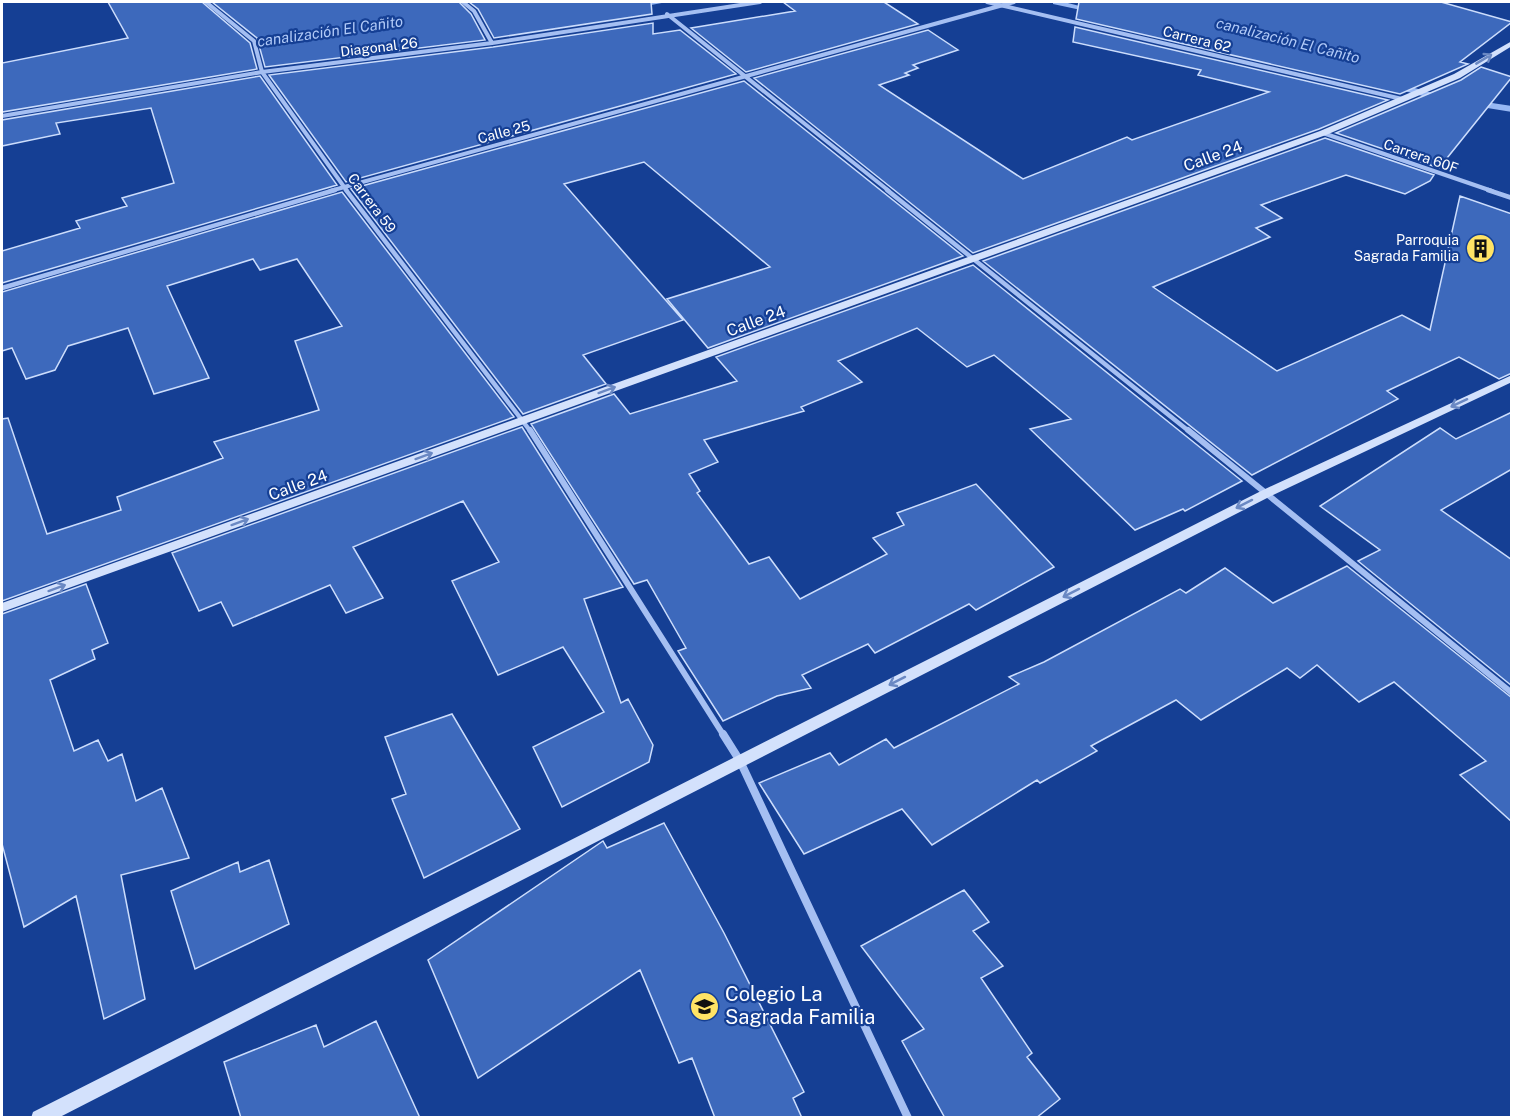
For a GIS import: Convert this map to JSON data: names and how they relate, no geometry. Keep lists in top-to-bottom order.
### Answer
{
  "streets": {
    "main road": ["Calle 24"],
    "street": [
      "Carrera 62",
      "Diagonal 26",
      "Calle 25",
      "Carrera 60F",
      "Carrera 59"
    ]
  },
  "crossings": [
    ["Carrera 62", "Calle 25"],
    ["Carrera 62", "Calle 24"],
    ["Diagonal 26", "Carrera 59"],
    ["Calle 25", "Carrera 59"],
    ["Calle 24", "Carrera 60F"],
    ["Calle 24", "Carrera 59"]
  ],
  "one_way": ["Calle 24"],
  "water": ["canalización El Cañito"],
  "places": {
    "building": ["Parroquia Sagrada Familia"],
    "school or university": ["Colegio La Sagrada Familia"]
  }
}
